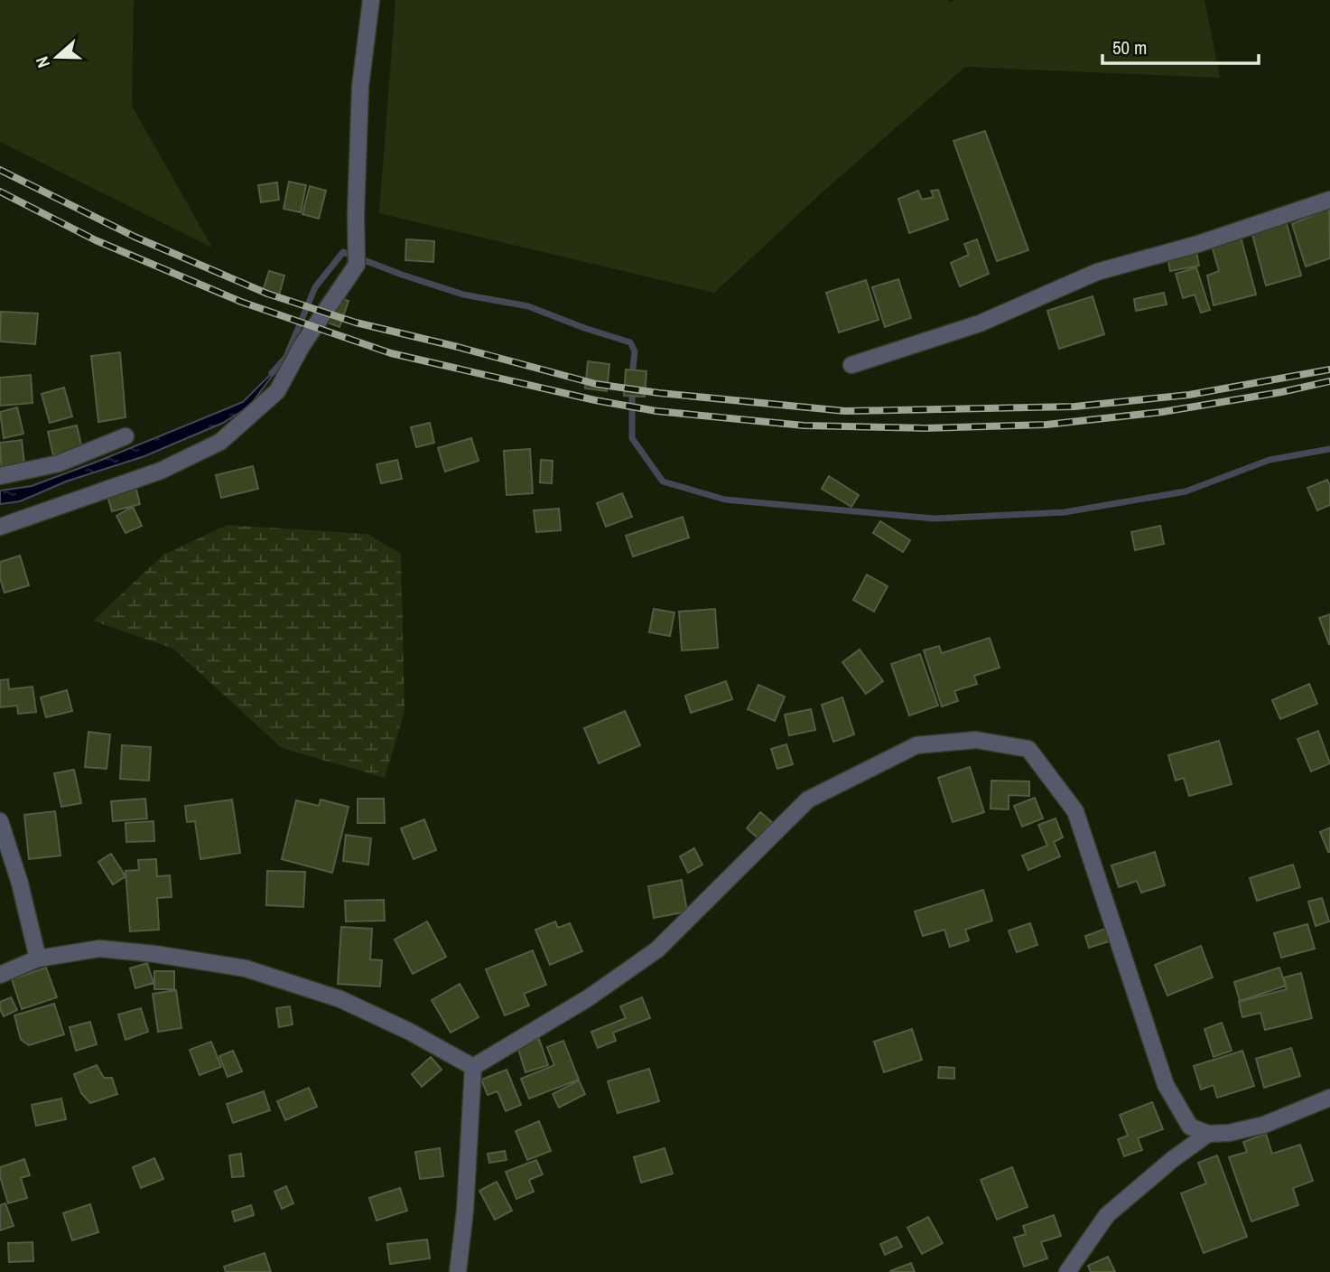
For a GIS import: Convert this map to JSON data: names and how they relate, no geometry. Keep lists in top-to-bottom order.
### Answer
{
  "scale_bar": "50 m",
  "north": "left"
}
